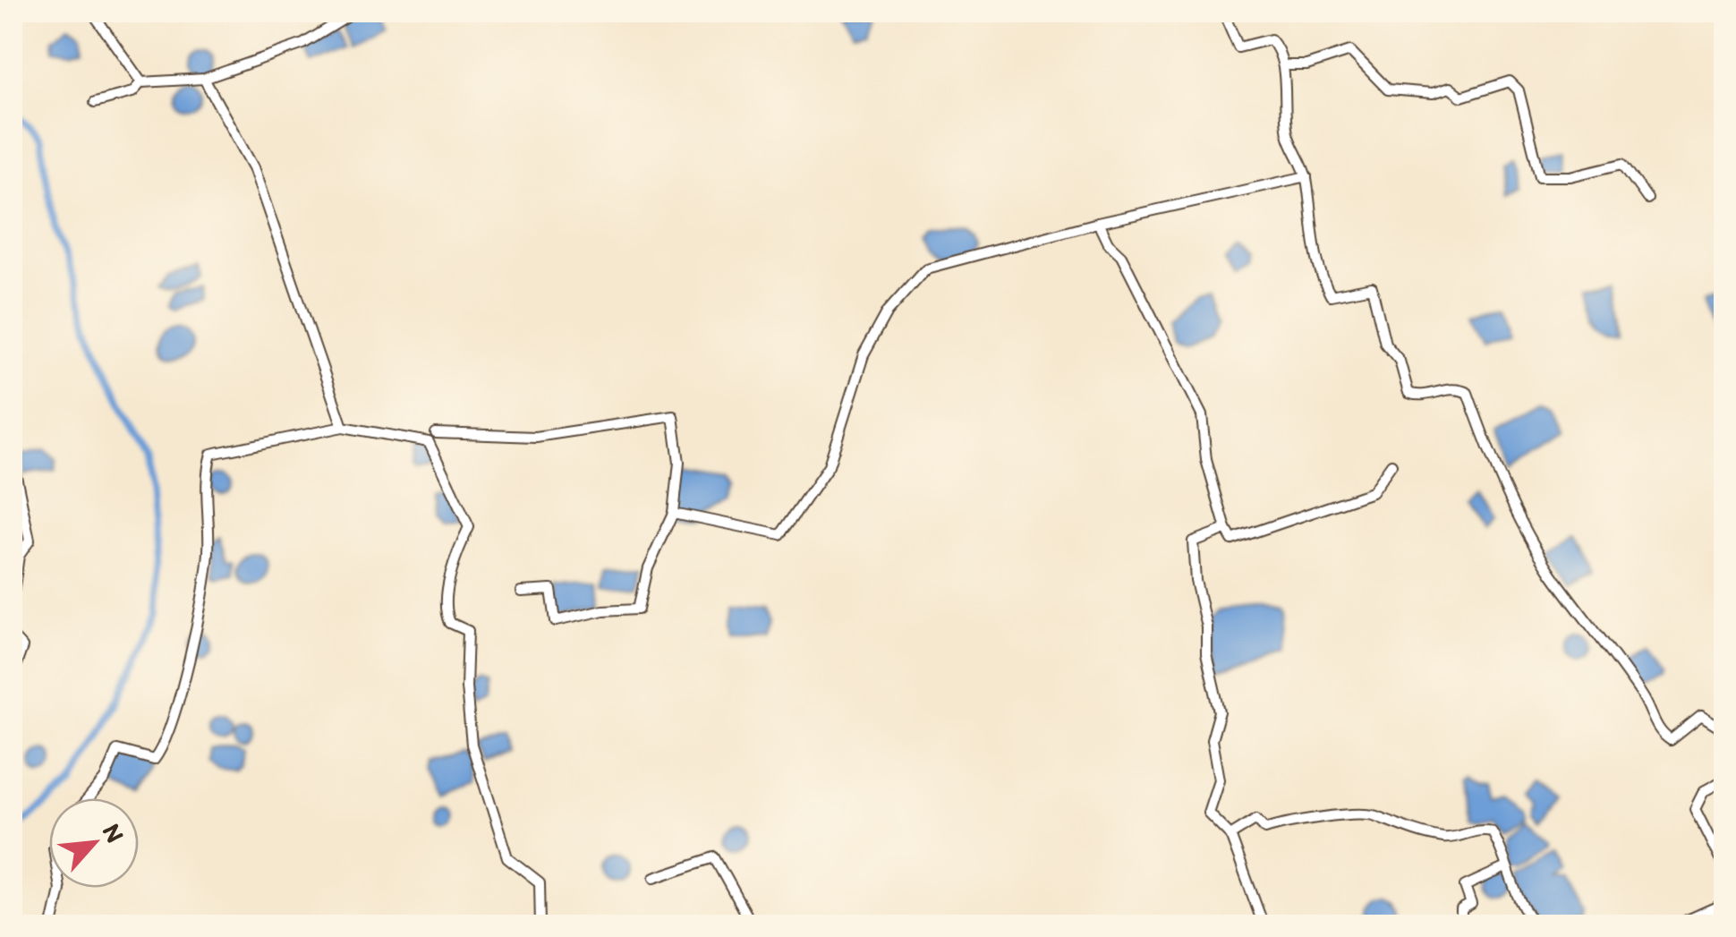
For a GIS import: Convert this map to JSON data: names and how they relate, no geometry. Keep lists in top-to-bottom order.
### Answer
{
  "north": "top right"
}
